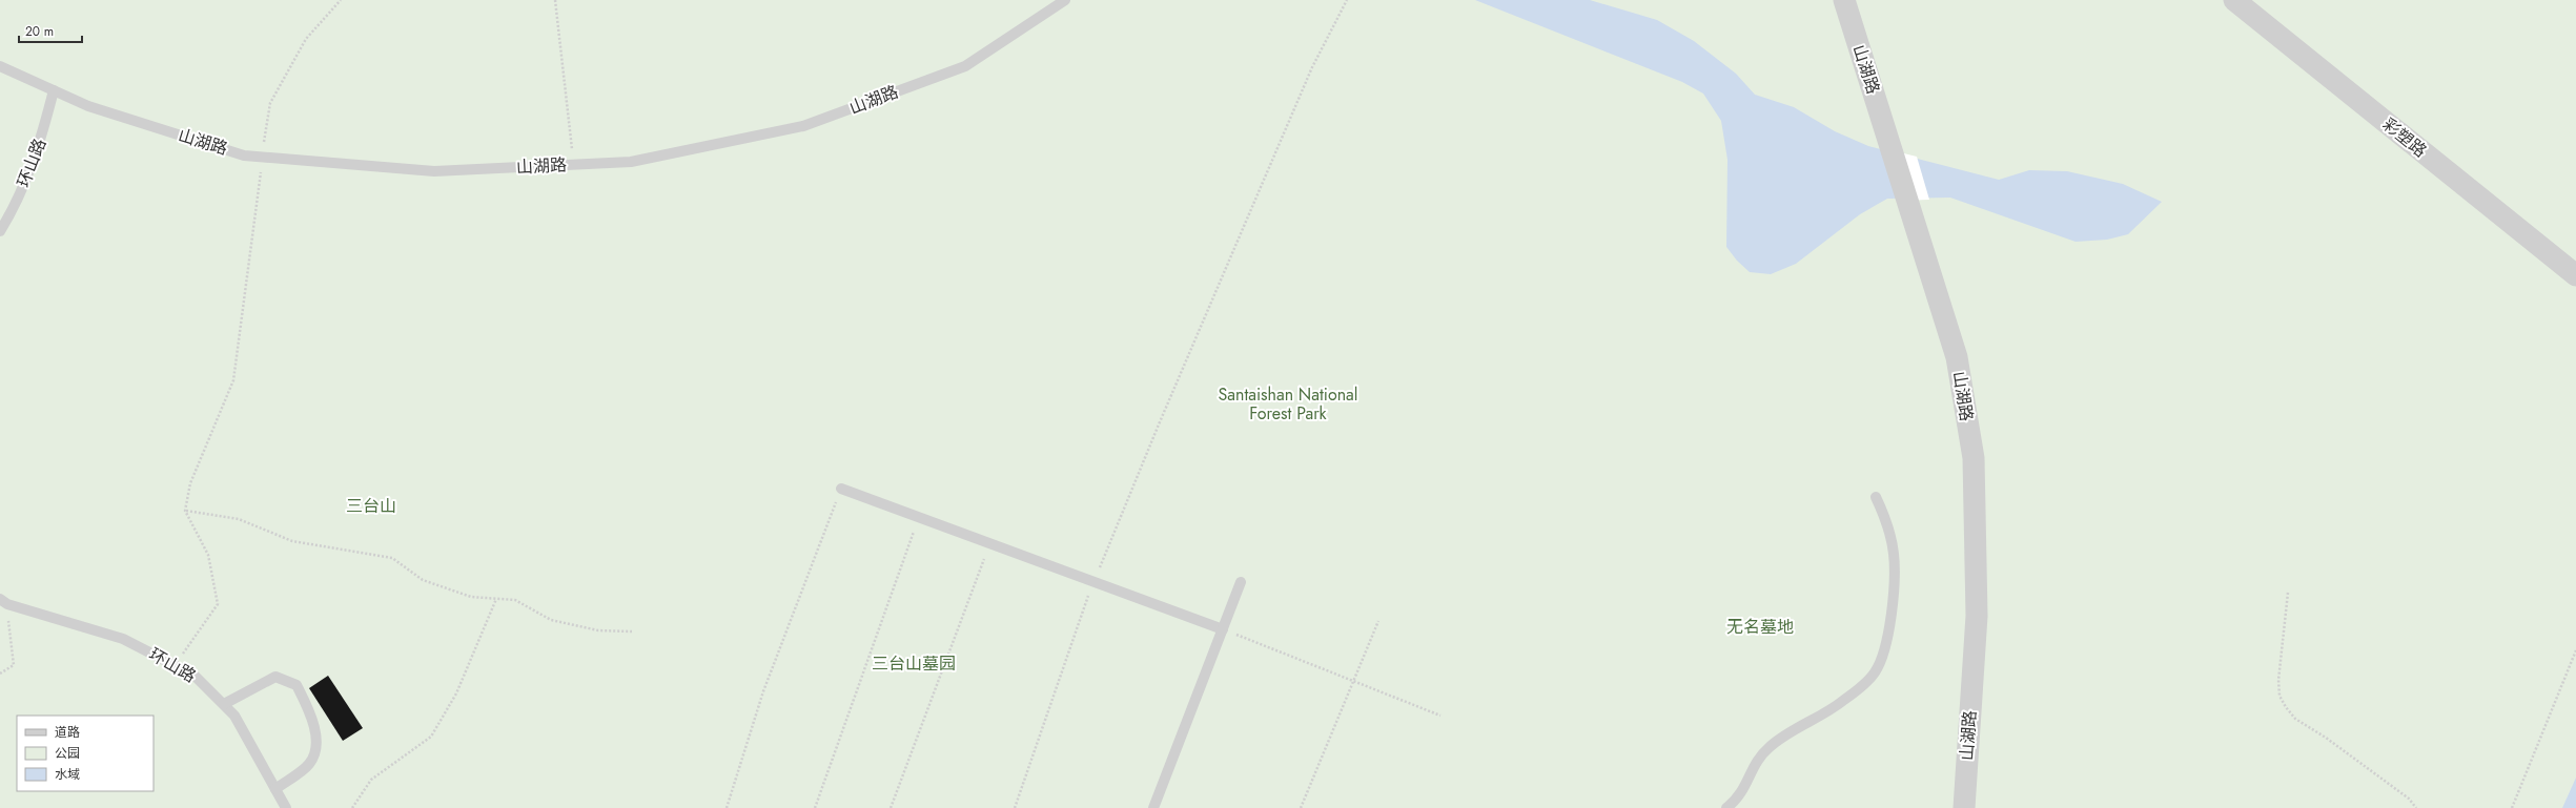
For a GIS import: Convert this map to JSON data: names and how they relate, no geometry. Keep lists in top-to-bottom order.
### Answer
{
  "streets": {
    "street": ["山湖路", "彩塑路"],
    "lane": ["环山路"]
  },
  "crossings": [
    ["山湖路", "环山路"]
  ],
  "parks": [
    "Santaishan National Forest Park",
    "三台山",
    "无名墓地",
    "三台山墓园"
  ],
  "legend": ["道路", "公园", "水域"],
  "scale_bar": "20 m"
}
